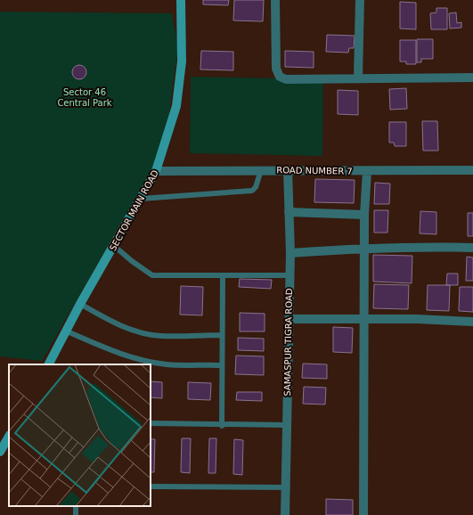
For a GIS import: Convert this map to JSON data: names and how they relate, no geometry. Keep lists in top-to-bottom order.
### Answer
{
  "streets": {
    "street": ["ROAD NUMBER 7", "SECTOR MAIN ROAD", "SAMASPUR TIGRA ROAD"]
  },
  "crossings": [
    ["ROAD NUMBER 7", "SECTOR MAIN ROAD"],
    ["ROAD NUMBER 7", "SAMASPUR TIGRA ROAD"]
  ],
  "parks": ["Sector 46 Central Park"]
}
